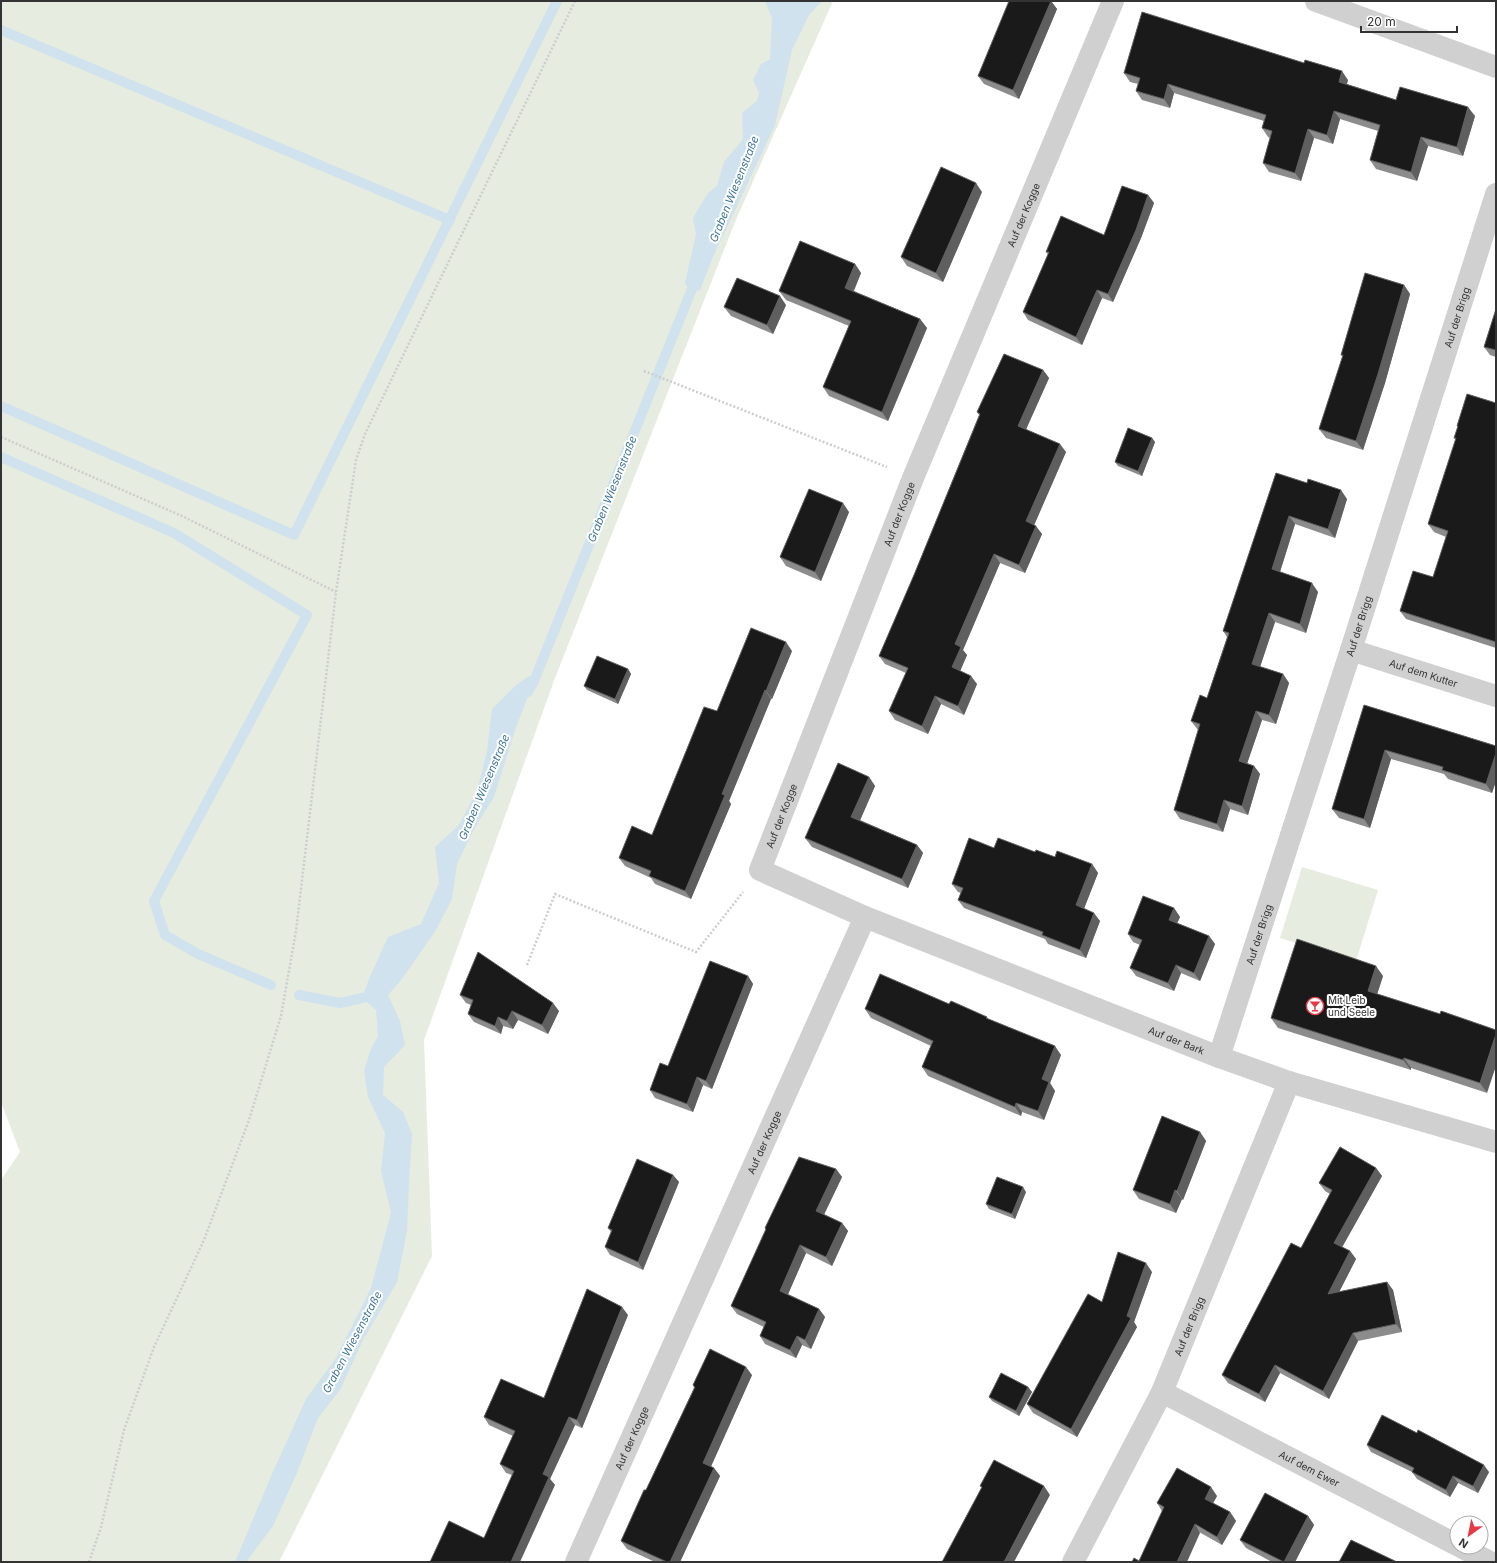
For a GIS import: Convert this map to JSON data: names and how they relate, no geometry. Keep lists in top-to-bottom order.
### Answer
{
  "streets": {
    "street": [
      "Auf der Kogge",
      "Auf der Brigg",
      "Auf dem Kutter",
      "Auf der Bark",
      "Auf dem Ewer"
    ]
  },
  "crossings": [
    ["Auf der Kogge", "Auf der Bark"],
    ["Auf der Brigg", "Auf dem Kutter"],
    ["Auf der Brigg", "Auf der Bark"],
    ["Auf der Brigg", "Auf dem Ewer"]
  ],
  "water": ["Graben Wiesenstraße"],
  "places": {
    "bar": ["Mit Leib und Seele"]
  },
  "scale_bar": "20 m",
  "north": "bottom left"
}
